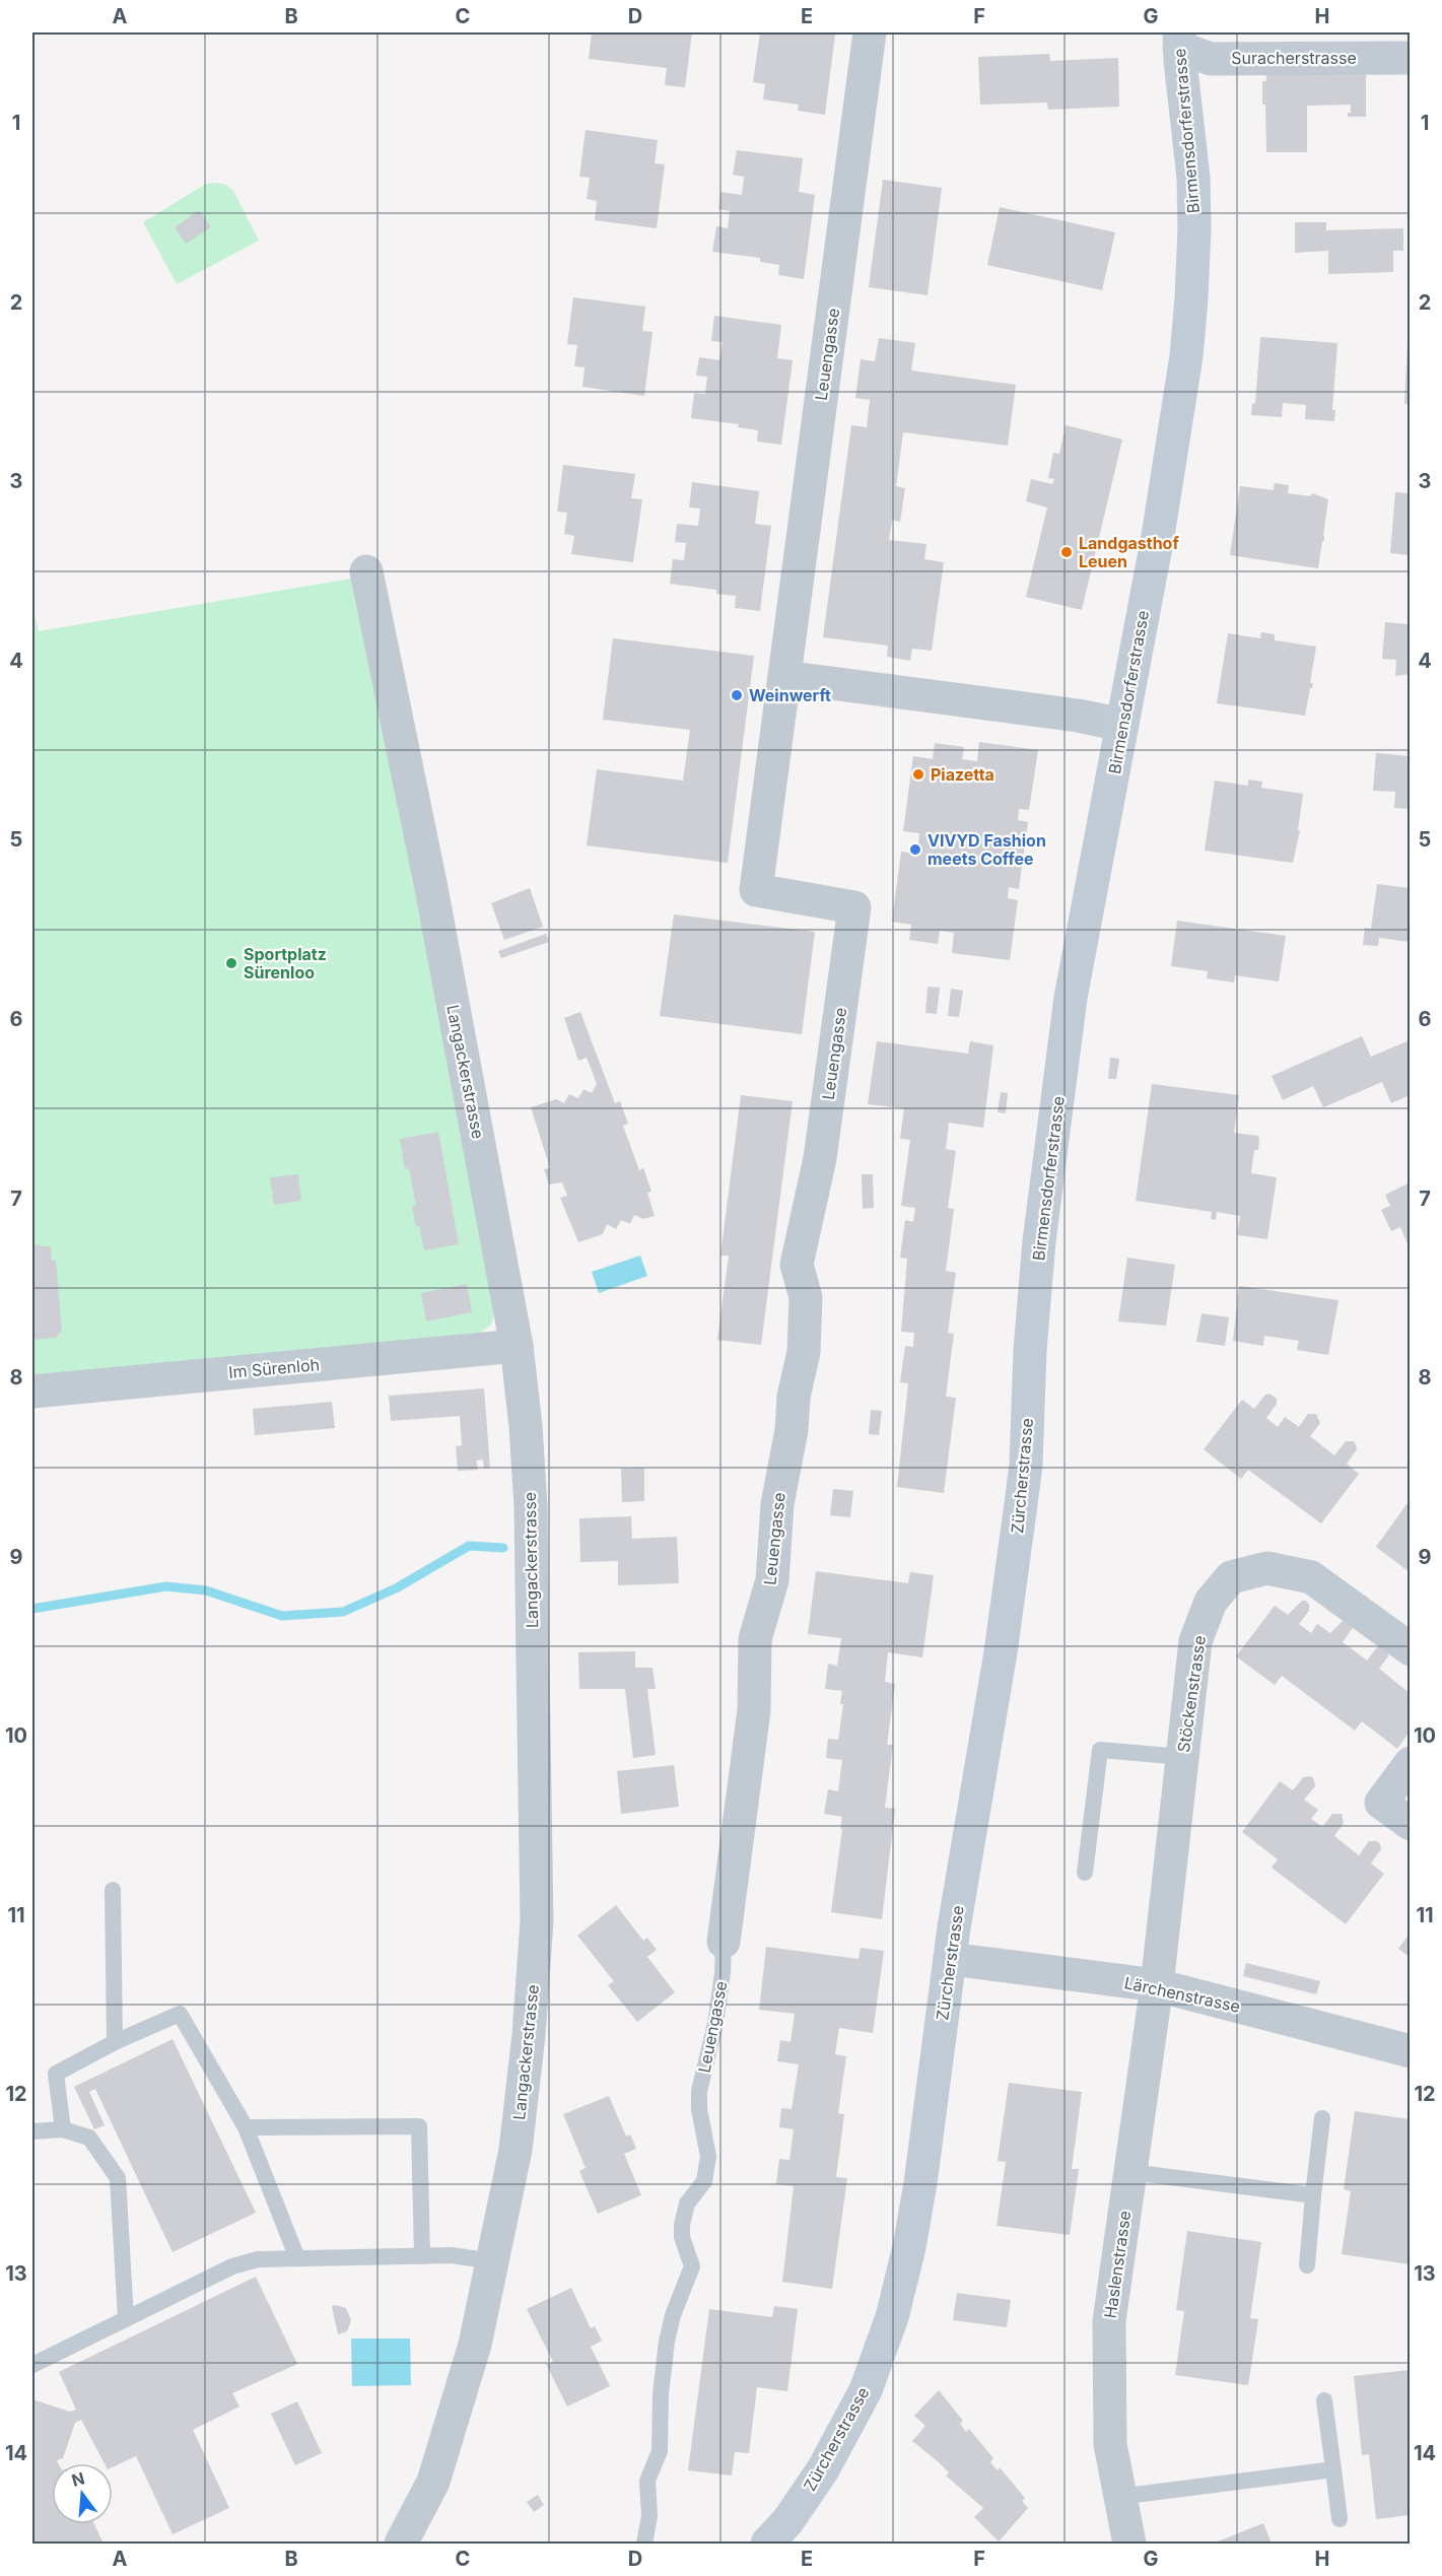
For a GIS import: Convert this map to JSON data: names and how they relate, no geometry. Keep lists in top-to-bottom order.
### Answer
{
  "streets": {
    "main road": ["Birmensdorferstrasse", "Zürcherstrasse"],
    "street": [
      "Suracherstrasse",
      "Leuengasse",
      "Langackerstrasse",
      "Im Sürenloh",
      "Stöckenstrasse",
      "Lärchenstrasse",
      "Haslenstrasse"
    ]
  },
  "crossings": [
    ["Suracherstrasse", "Birmensdorferstrasse"],
    ["Birmensdorferstrasse", "Zürcherstrasse"],
    ["Langackerstrasse", "Im Sürenloh"],
    ["Zürcherstrasse", "Lärchenstrasse"],
    ["Stöckenstrasse", "Lärchenstrasse"],
    ["Stöckenstrasse", "Haslenstrasse"],
    ["Lärchenstrasse", "Haslenstrasse"]
  ],
  "places": [
    "Landgasthof Leuen",
    "Weinwerft",
    "Piazetta",
    "VIVYD Fashion meets Coffee",
    "Sportplatz Sürenloo"
  ],
  "north": "top",
  "grid": {
    "columns": [
      "A",
      "B",
      "C",
      "D",
      "E",
      "F",
      "G",
      "H"
    ],
    "rows": [
      "1",
      "2",
      "3",
      "4",
      "5",
      "6",
      "7",
      "8",
      "9",
      "10",
      "11",
      "12",
      "13",
      "14"
    ]
  }
}
